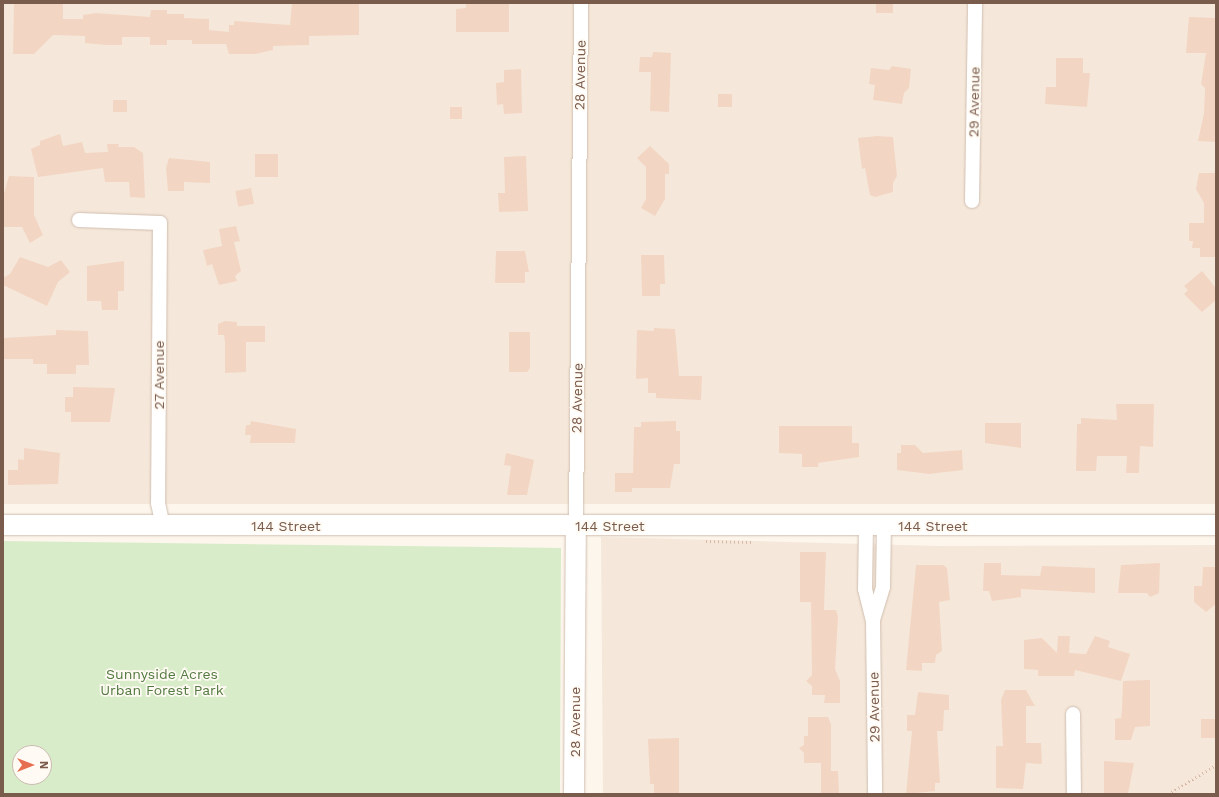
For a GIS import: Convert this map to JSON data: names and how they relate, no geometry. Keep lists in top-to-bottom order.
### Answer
{
  "streets": {
    "street": [
      "28 Avenue",
      "29 Avenue",
      "27 Avenue",
      "144 Street"
    ]
  },
  "crossings": [
    ["28 Avenue", "144 Street"],
    ["29 Avenue", "144 Street"],
    ["27 Avenue", "144 Street"]
  ],
  "parks": ["Sunnyside Acres Urban Forest Park"],
  "north": "right"
}
